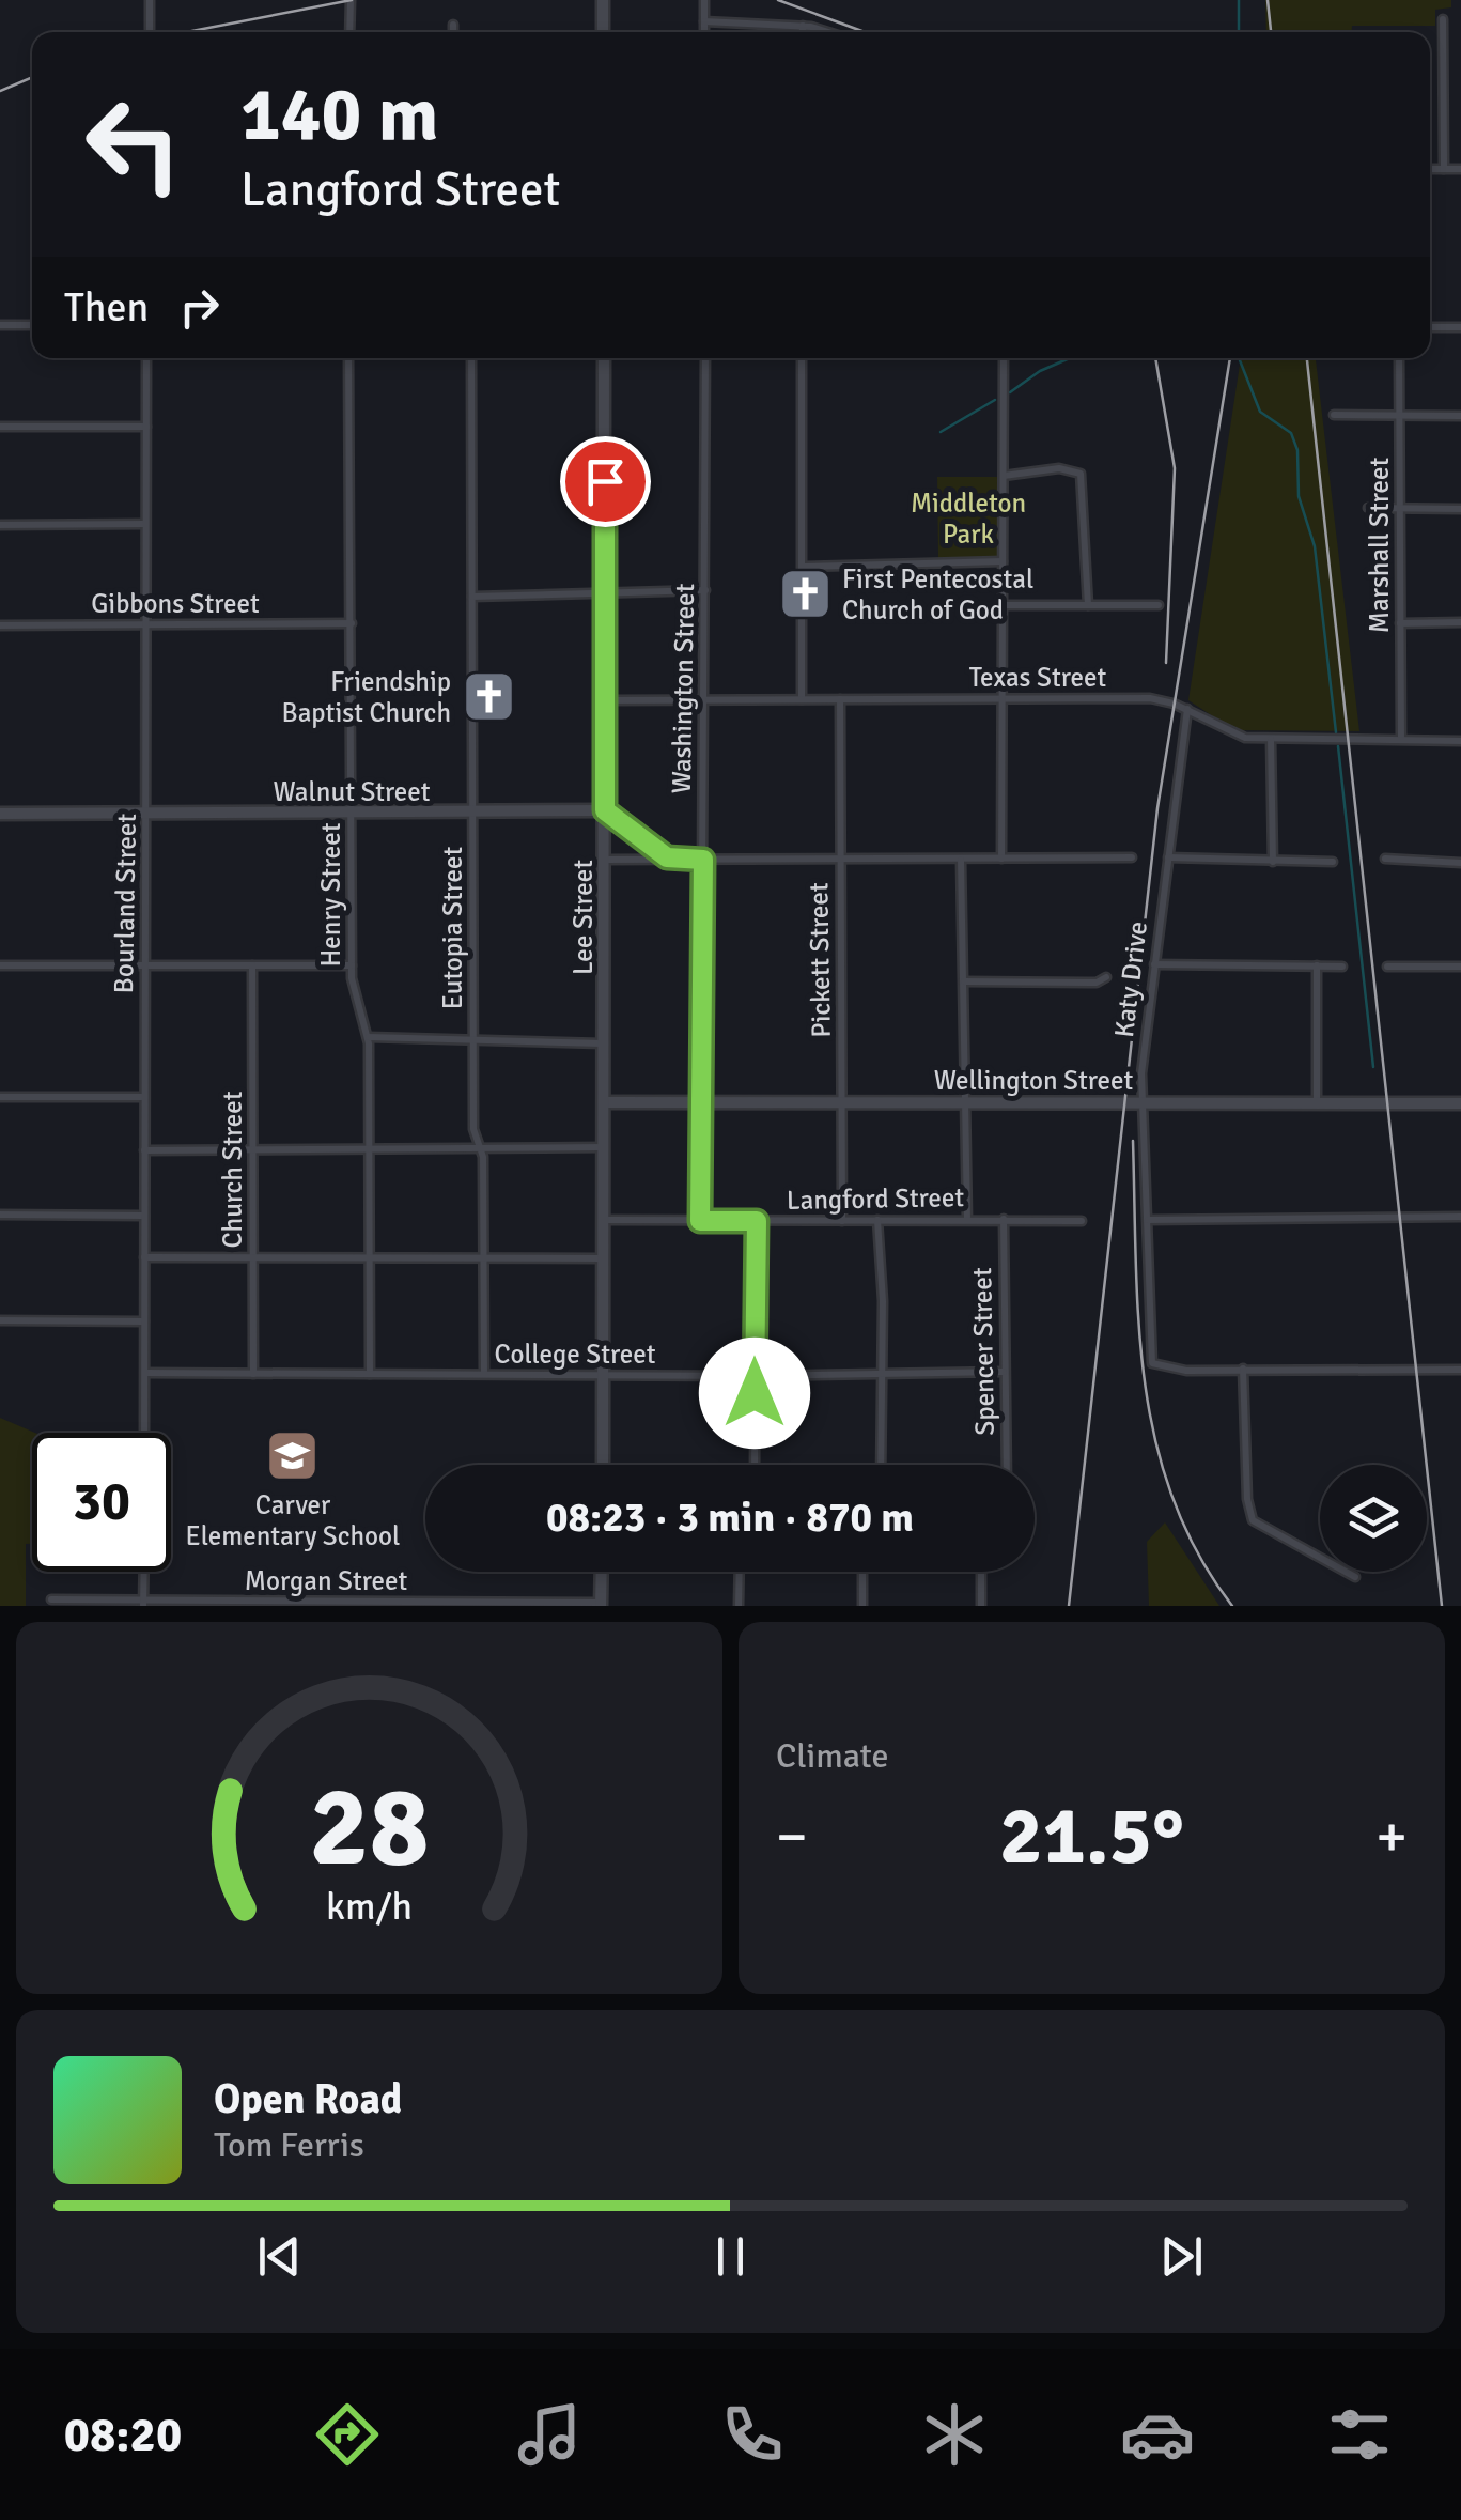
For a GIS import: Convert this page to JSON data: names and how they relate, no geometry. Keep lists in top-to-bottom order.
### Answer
{
  "streets": {
    "street": [
      "Marshall Street",
      "Gibbons Street",
      "Texas Street",
      "Washington Street",
      "Walnut Street",
      "Henry Street",
      "Bourland Street",
      "Lee Street",
      "Eutopia Street",
      "Pickett Street",
      "Katy Drive",
      "Wellington Street",
      "Church Street",
      "Langford Street",
      "Spencer Street",
      "College Street",
      "Morgan Street"
    ]
  },
  "crossings": [
    ["Marshall Street", "Texas Street"],
    ["Gibbons Street", "Henry Street"],
    ["Gibbons Street", "Bourland Street"],
    ["Texas Street", "Washington Street"],
    ["Texas Street", "Lee Street"],
    ["Texas Street", "Pickett Street"],
    ["Texas Street", "Katy Drive"],
    ["Washington Street", "Wellington Street"],
    ["Washington Street", "Langford Street"],
    ["Walnut Street", "Henry Street"],
    ["Walnut Street", "Bourland Street"],
    ["Walnut Street", "Lee Street"],
    ["Walnut Street", "Eutopia Street"],
    ["Henry Street", "College Street"],
    ["Bourland Street", "College Street"],
    ["Lee Street", "Wellington Street"],
    ["Lee Street", "Langford Street"],
    ["Lee Street", "College Street"],
    ["Eutopia Street", "College Street"],
    ["Pickett Street", "Wellington Street"],
    ["Pickett Street", "Langford Street"],
    ["Katy Drive", "Wellington Street"],
    ["Church Street", "College Street"],
    ["Langford Street", "Spencer Street"],
    ["Spencer Street", "College Street"]
  ],
  "parks": ["Middleton Park"],
  "places": {
    "church": ["First Pentecostal Church of God", "Friendship Baptist Church"],
    "school or university": ["Carver Elementary School"]
  },
  "page": {
    "turn": ["140 m", "Langford Street"],
    "then": "Then",
    "limit": "30",
    "trip": "08:23 · 3 min · 870 m",
    "tile": "Climate",
    "heat": ["−", "21.5°", "+"],
    "song": ["Open Road", "Tom Ferris"],
    "tabs": "08:20",
    "gauge": ["28", "km/h"]
  }
}
